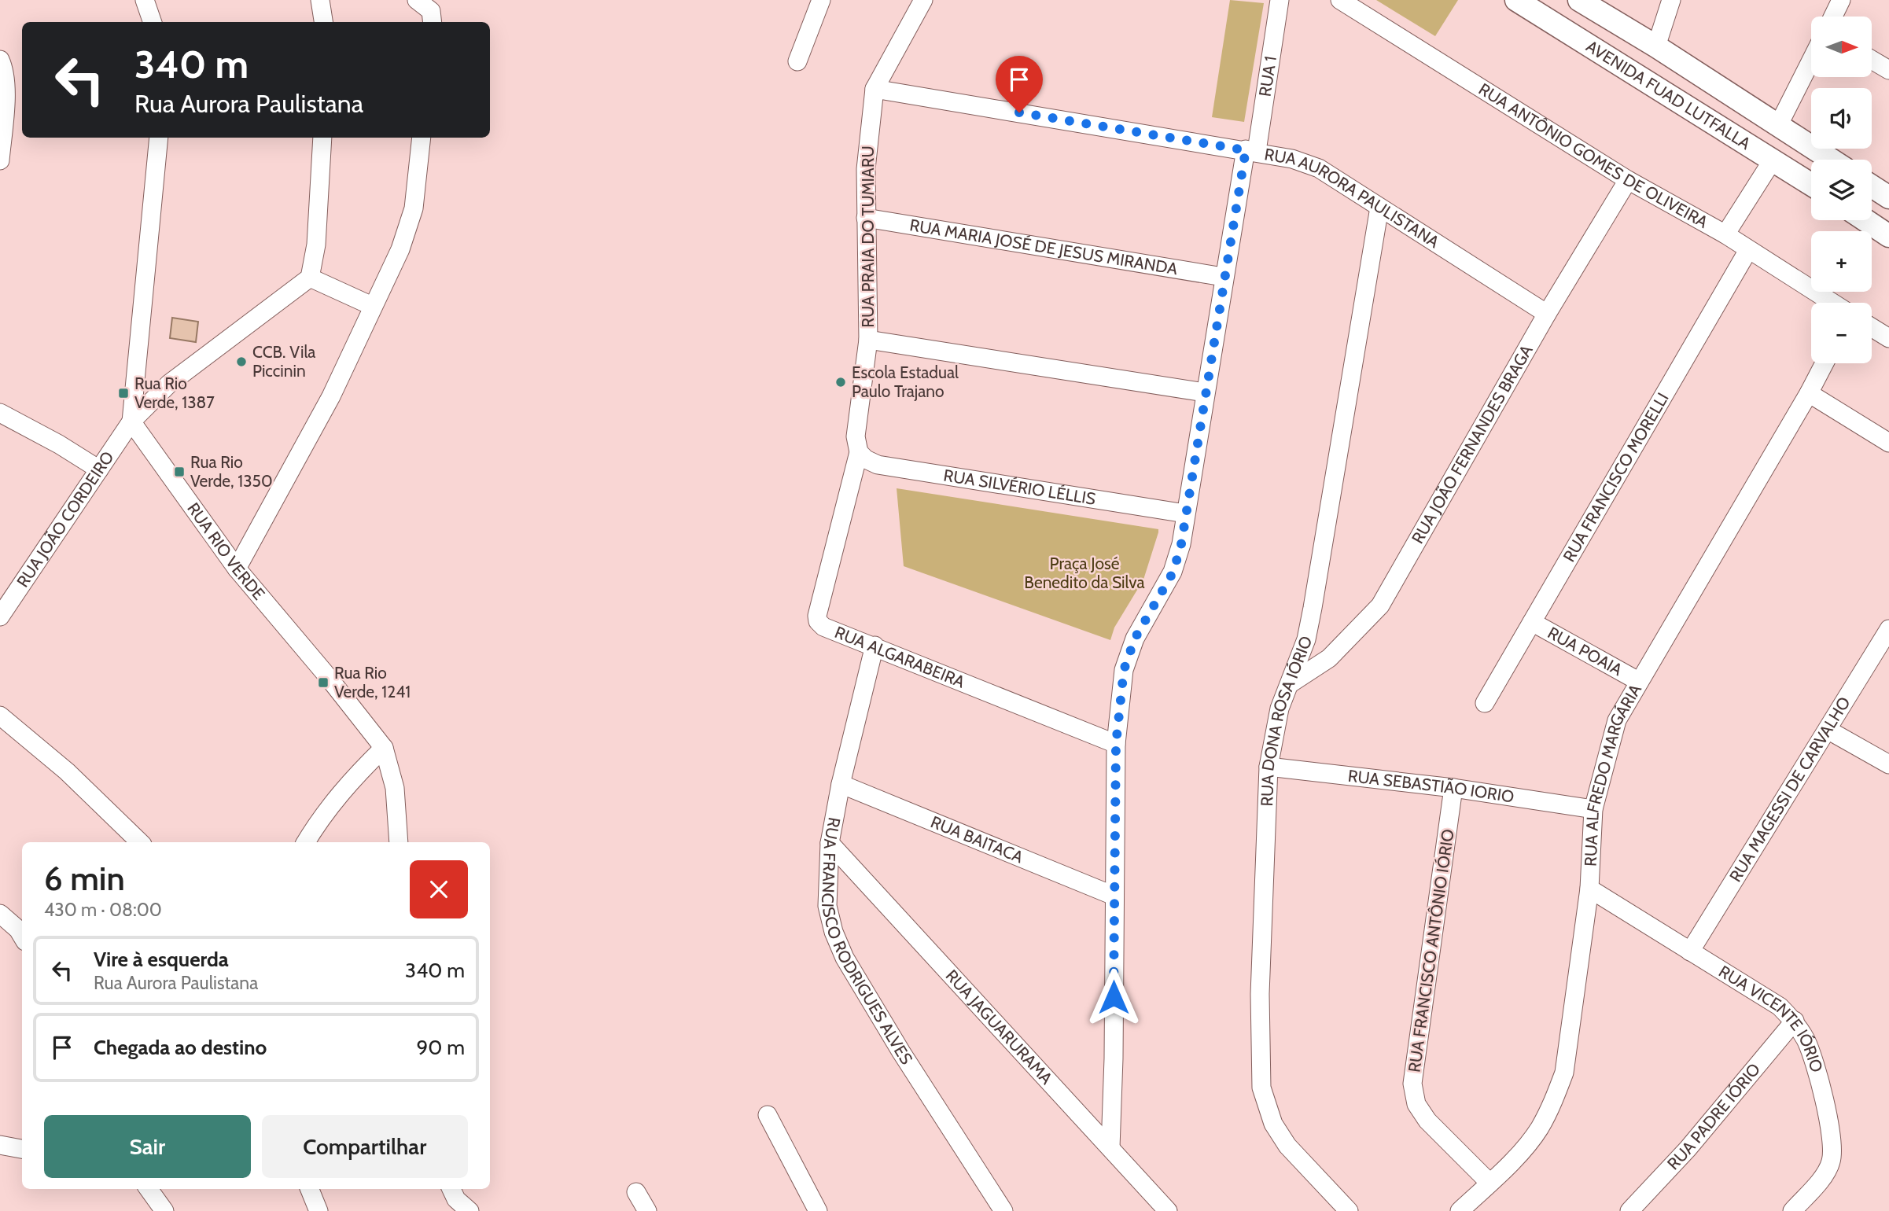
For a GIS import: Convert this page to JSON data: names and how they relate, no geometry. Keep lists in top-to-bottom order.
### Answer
{
  "streets": {
    "main road": ["AVENIDA FUAD LUTFALLA"],
    "street": [
      "RUA 1",
      "RUA ANTÔNIO GOMES DE OLIVEIRA",
      "RUA AURORA PAULISTANA",
      "RUA PRAIA DO TUMIARU",
      "RUA MARIA JOSÉ DE JESUS MIRANDA",
      "RUA JOÃO FERNANDES BRAGA",
      "RUA FRANCISCO MORELLI",
      "RUA SILVÉRIO LÉLLIS",
      "RUA JOÃO CORDEIRO",
      "RUA RIO VERDE",
      "RUA POAIA",
      "RUA ALGARABEIRA",
      "RUA DONA ROSA IÓRIO",
      "RUA ALFREDO MARGÁRIA",
      "RUA SEBASTIÃO IORIO",
      "RUA MAGESSI DE CARVALHO",
      "RUA BAITACA",
      "RUA FRANCISCO RODRIGUES ALVES",
      "RUA FRANCISCO ANTÔNIO IÓRIO",
      "RUA VICENTE IÓRIO",
      "RUA JAGUARURAMA",
      "RUA PADRE IÓRIO"
    ]
  },
  "crossings": [
    ["RUA 1", "RUA AURORA PAULISTANA"],
    ["RUA 1", "RUA MARIA JOSÉ DE JESUS MIRANDA"],
    ["RUA 1", "RUA SILVÉRIO LÉLLIS"],
    ["RUA 1", "RUA ALGARABEIRA"],
    ["RUA 1", "RUA BAITACA"],
    ["RUA 1", "RUA JAGUARURAMA"],
    ["RUA ANTÔNIO GOMES DE OLIVEIRA", "RUA JOÃO FERNANDES BRAGA"],
    ["RUA ANTÔNIO GOMES DE OLIVEIRA", "RUA FRANCISCO MORELLI"],
    ["RUA AURORA PAULISTANA", "RUA PRAIA DO TUMIARU"],
    ["RUA AURORA PAULISTANA", "RUA JOÃO FERNANDES BRAGA"],
    ["RUA AURORA PAULISTANA", "RUA DONA ROSA IÓRIO"],
    ["RUA PRAIA DO TUMIARU", "RUA MARIA JOSÉ DE JESUS MIRANDA"],
    ["RUA PRAIA DO TUMIARU", "RUA SILVÉRIO LÉLLIS"],
    ["RUA PRAIA DO TUMIARU", "RUA ALGARABEIRA"],
    ["RUA JOÃO FERNANDES BRAGA", "RUA DONA ROSA IÓRIO"],
    ["RUA FRANCISCO MORELLI", "RUA POAIA"],
    ["RUA SILVÉRIO LÉLLIS", "RUA ALGARABEIRA"],
    ["RUA JOÃO CORDEIRO", "RUA RIO VERDE"],
    ["RUA POAIA", "RUA ALFREDO MARGÁRIA"],
    ["RUA ALGARABEIRA", "RUA FRANCISCO RODRIGUES ALVES"],
    ["RUA DONA ROSA IÓRIO", "RUA SEBASTIÃO IORIO"],
    ["RUA ALFREDO MARGÁRIA", "RUA SEBASTIÃO IORIO"],
    ["RUA ALFREDO MARGÁRIA", "RUA FRANCISCO ANTÔNIO IÓRIO"],
    ["RUA ALFREDO MARGÁRIA", "RUA VICENTE IÓRIO"],
    ["RUA SEBASTIÃO IORIO", "RUA FRANCISCO ANTÔNIO IÓRIO"],
    ["RUA MAGESSI DE CARVALHO", "RUA VICENTE IÓRIO"],
    ["RUA BAITACA", "RUA FRANCISCO RODRIGUES ALVES"],
    ["RUA FRANCISCO RODRIGUES ALVES", "RUA JAGUARURAMA"],
    ["RUA VICENTE IÓRIO", "RUA PADRE IÓRIO"]
  ],
  "parks": ["Praça José Benedito da Silva"],
  "places": {
    "other": ["CCB. Vila Piccinin", "Escola Estadual Paulo Trajano"],
    "transit": ["Rua Rio Verde, 1387", "Rua Rio Verde, 1350", "Rua Rio Verde, 1241"]
  },
  "north": "right",
  "page": {
    "map_buttons": ["+", "−"],
    "turn": ["340 m", "Rua Aurora Paulistana"],
    "heading": ["6 min", "430 m · 08:00"],
    "list": [
      {
        "name": "Vire à esquerda",
        "note": "Rua Aurora Paulistana",
        "value": "340 m"
      },
      {
        "name": "Chegada ao destino",
        "value": "90 m"
      }
    ],
    "buttons": ["Sair", "Compartilhar"]
  }
}
